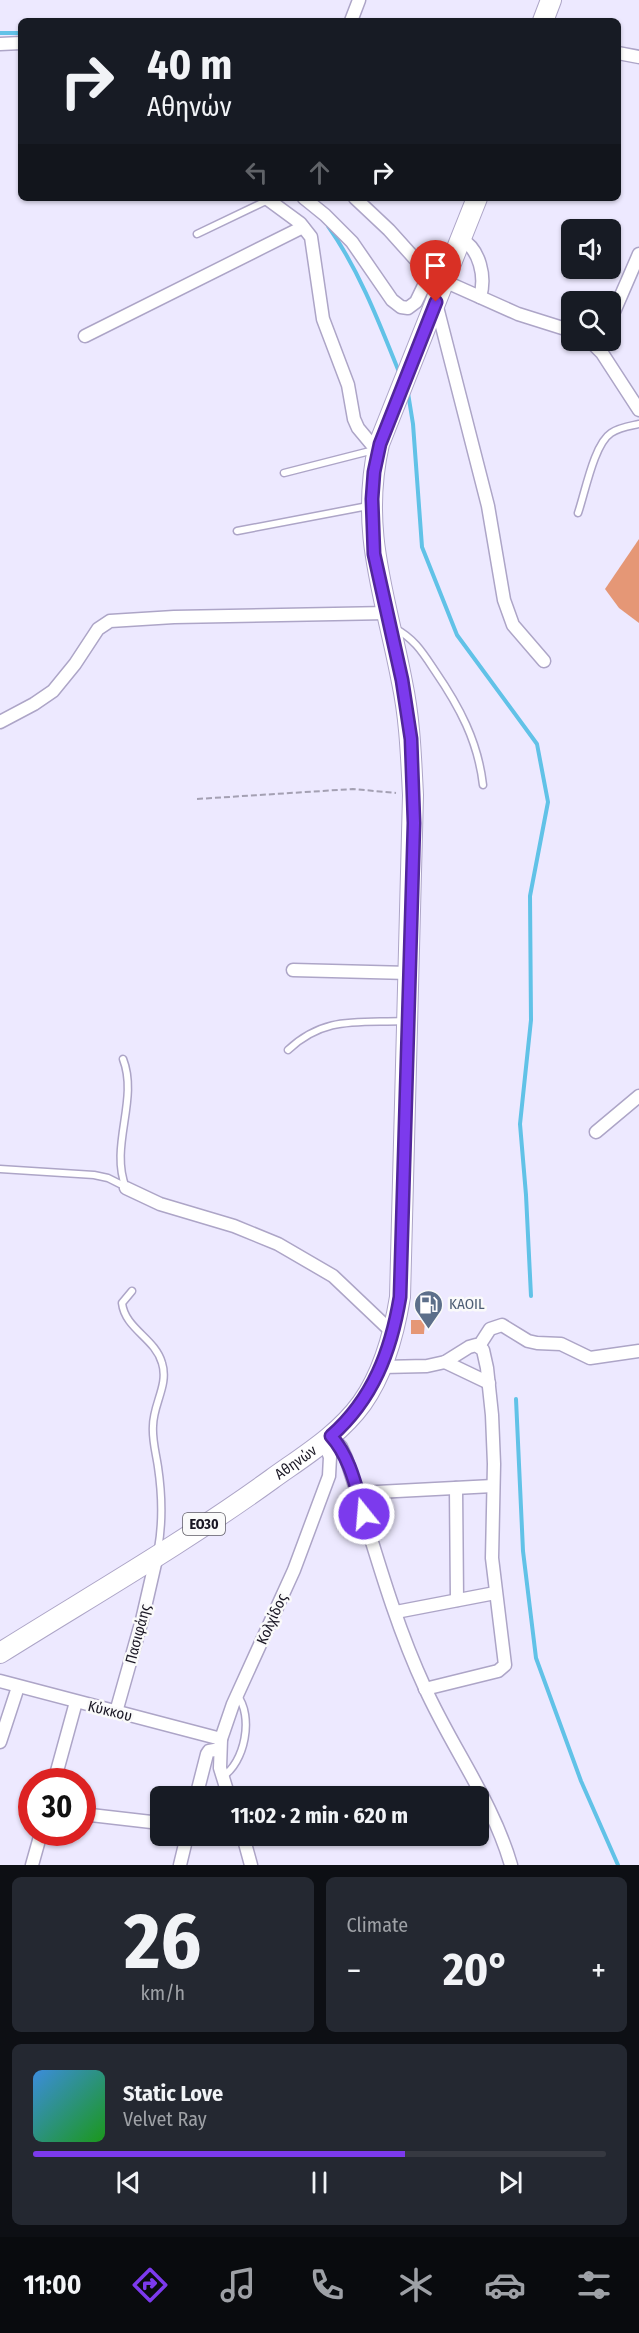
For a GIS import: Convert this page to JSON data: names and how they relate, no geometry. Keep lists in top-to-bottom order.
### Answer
{
  "streets": {
    "main road": ["Αθηνών", "ΕΟ30"],
    "street": ["Κολχίδος", "Πασιφάης", "Κύκκου"]
  },
  "crossings": [
    ["Αθηνών", "Κολχίδος"],
    ["Αθηνών", "Πασιφάης"],
    ["Κολχίδος", "Κύκκου"],
    ["Πασιφάης", "Κύκκου"]
  ],
  "places": {
    "fuel station": ["KAOIL"]
  },
  "page": {
    "turn": ["40 m", "Αθηνών"],
    "limit": "30",
    "trip": "11:02 · 2 min · 620 m",
    "tile": [
      ["26", "km/h"],
      "Climate"
    ],
    "heat": ["−", "20°", "+"],
    "song": ["Static Love", "Velvet Ray"],
    "tabs": "11:00"
  }
}
